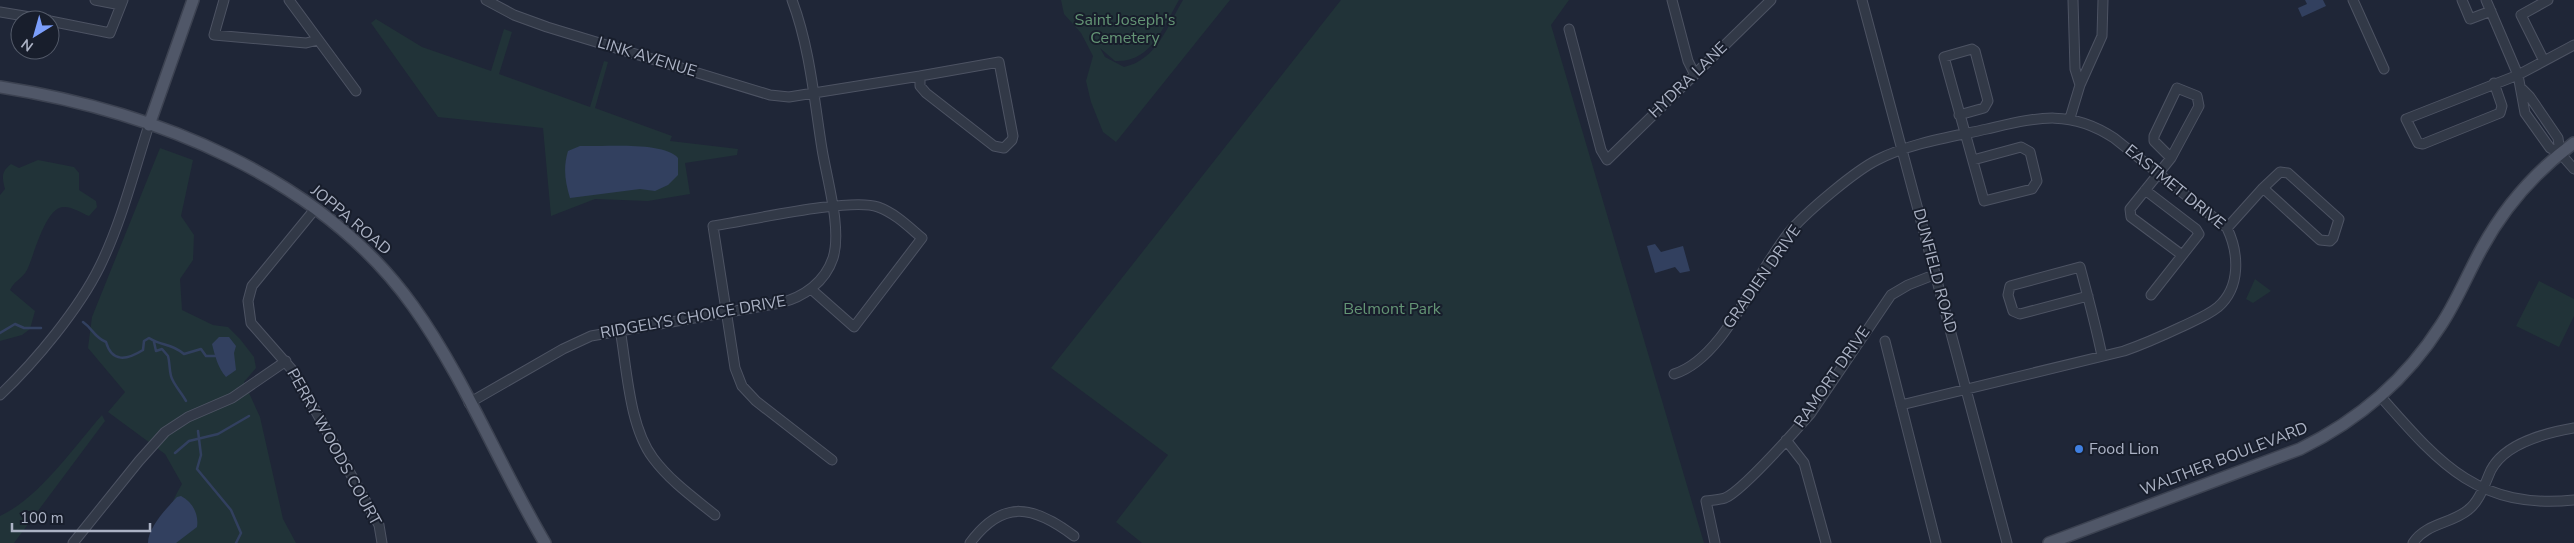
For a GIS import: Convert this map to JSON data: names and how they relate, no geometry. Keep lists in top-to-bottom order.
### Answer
{
  "streets": {
    "main road": ["JOPPA ROAD", "WALTHER BOULEVARD"],
    "street": [
      "LINK AVENUE",
      "HYDRA LANE",
      "EASTMET DRIVE",
      "DUNFIELD ROAD",
      "GRADIEN DRIVE",
      "RIDGELYS CHOICE DRIVE",
      "RAMORT DRIVE",
      "PERRY WOODS COURT"
    ]
  },
  "crossings": [
    ["LINK AVENUE", "RIDGELYS CHOICE DRIVE"],
    ["EASTMET DRIVE", "DUNFIELD ROAD"],
    ["EASTMET DRIVE", "GRADIEN DRIVE"],
    ["JOPPA ROAD", "RIDGELYS CHOICE DRIVE"],
    ["JOPPA ROAD", "PERRY WOODS COURT"],
    ["DUNFIELD ROAD", "GRADIEN DRIVE"],
    ["DUNFIELD ROAD", "RAMORT DRIVE"]
  ],
  "parks": ["Saint Joseph's Cemetery", "Belmont Park"],
  "places": ["Food Lion"],
  "scale_bar": "100 m",
  "north": "bottom left"
}
